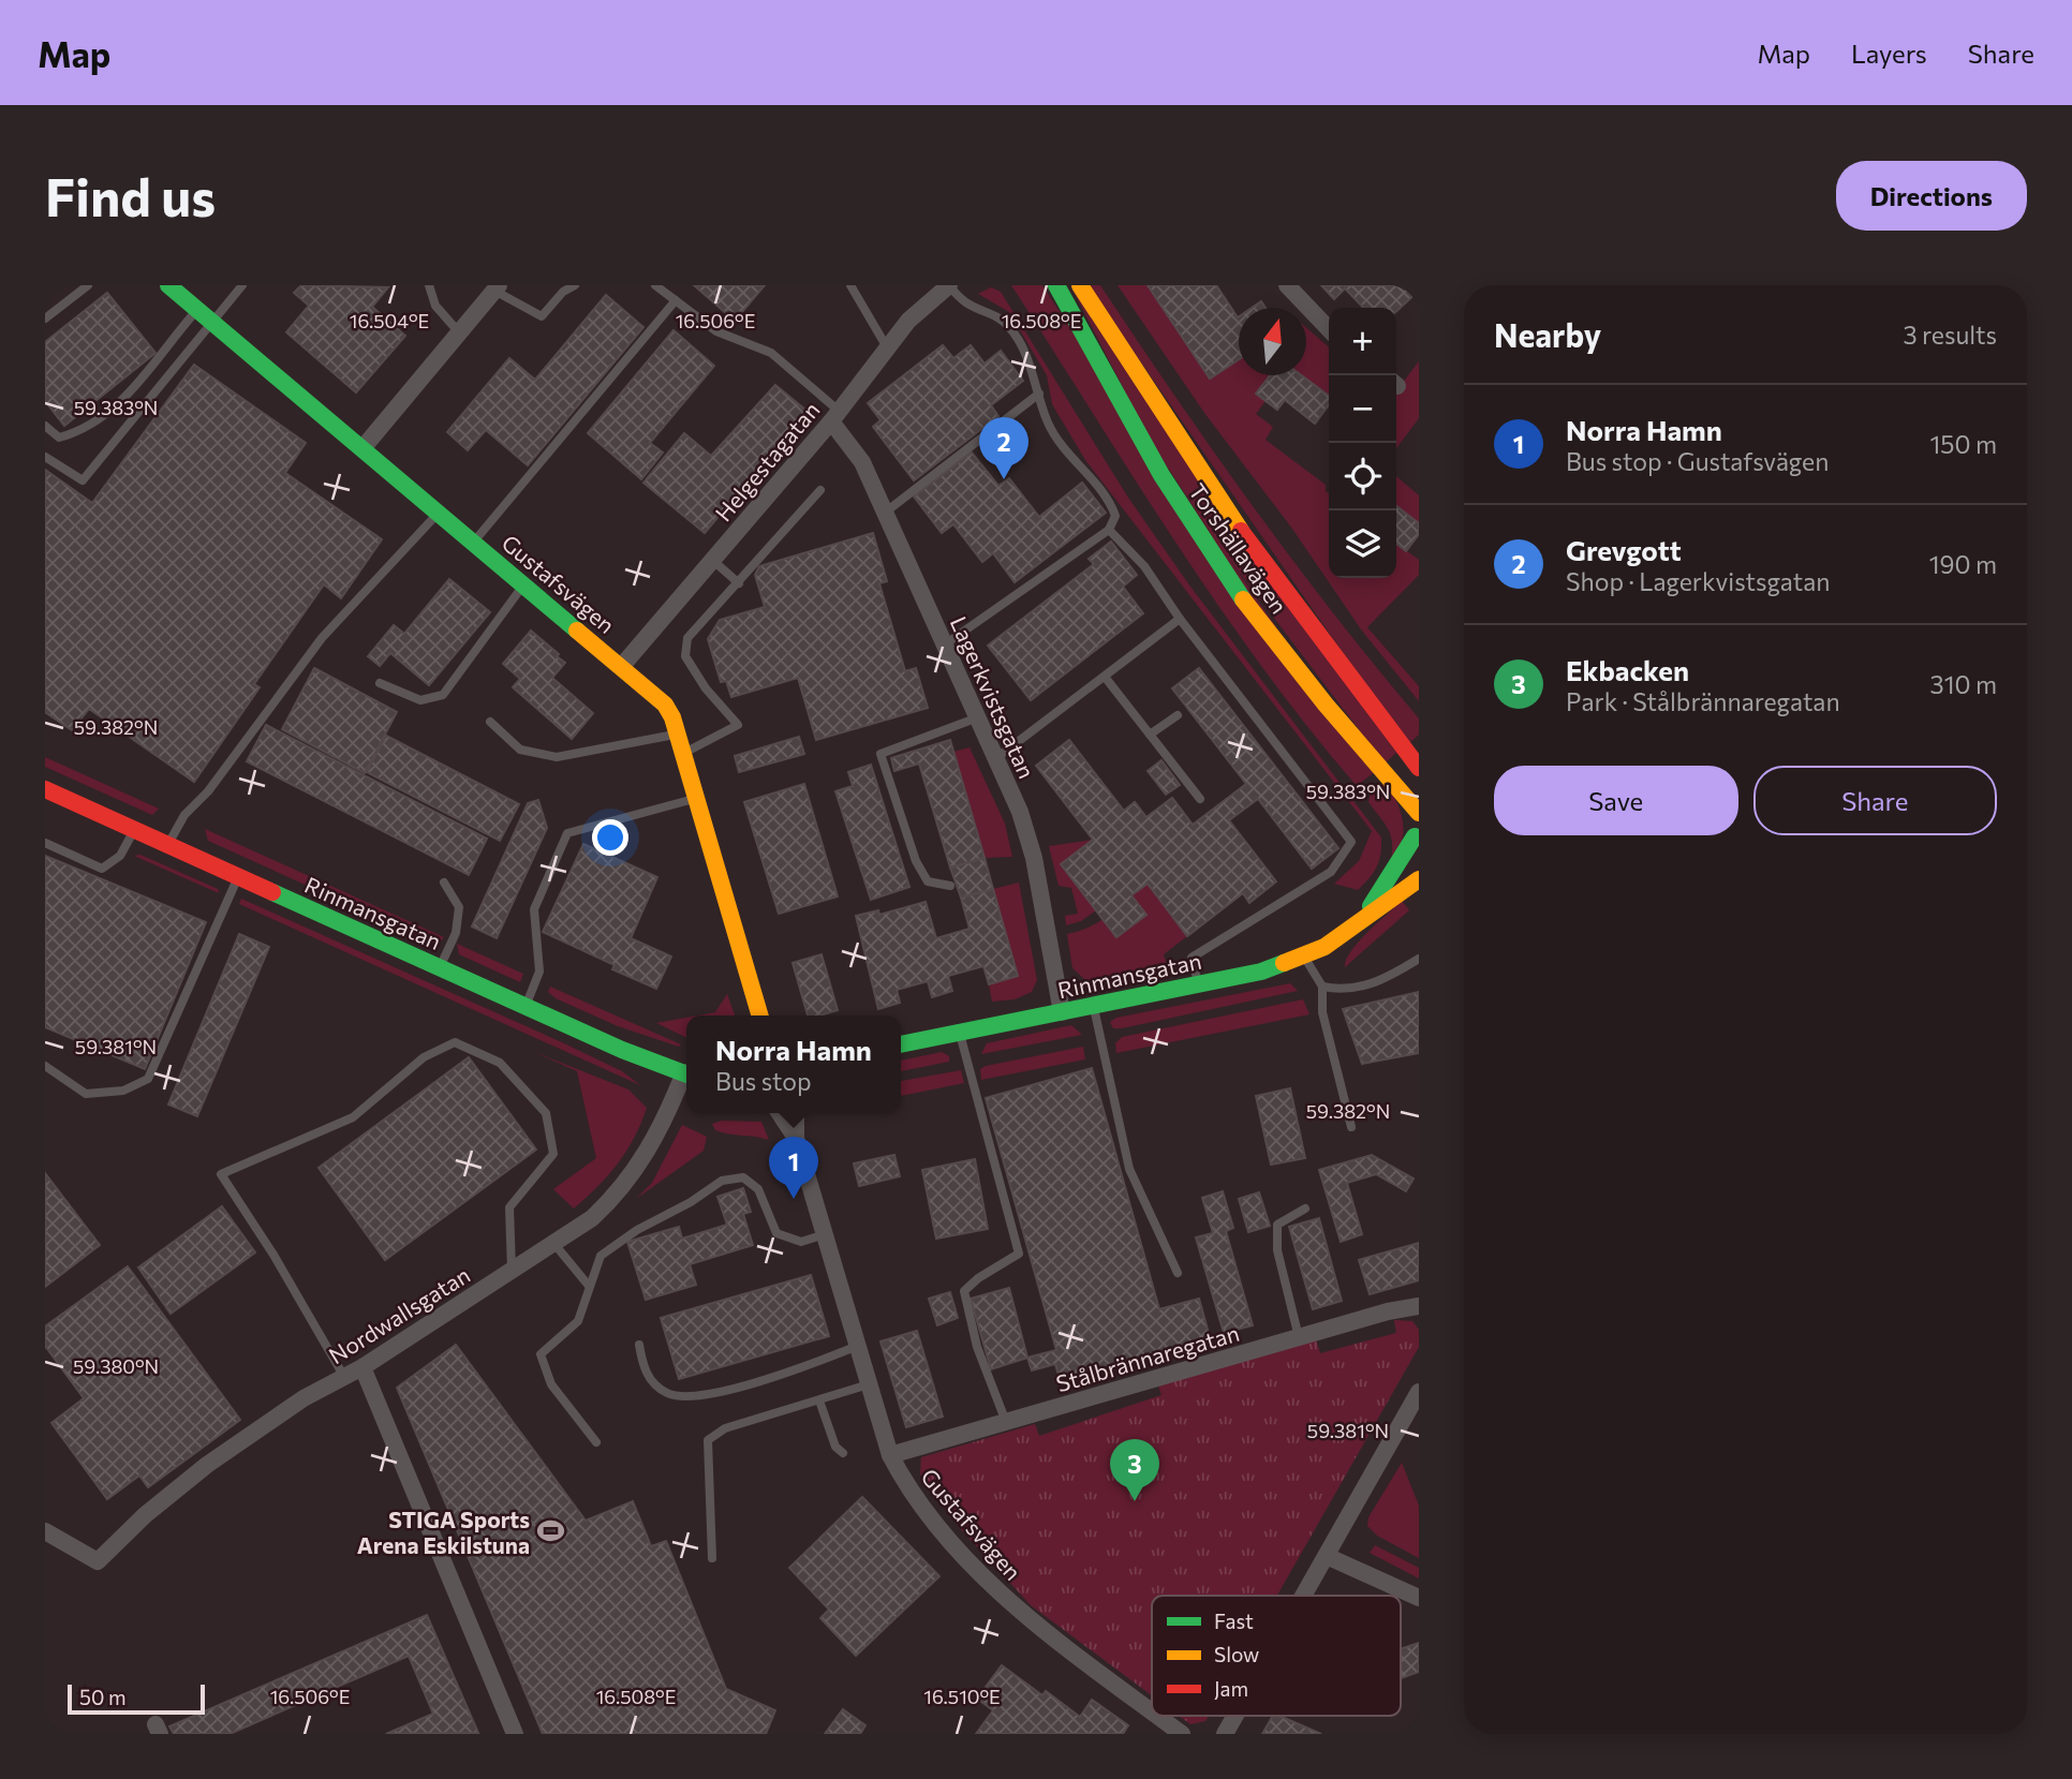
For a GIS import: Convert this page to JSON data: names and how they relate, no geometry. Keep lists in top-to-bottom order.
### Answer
{
  "streets": {
    "street": [
      "Helgestagatan",
      "Torshällavägen",
      "Gustafsvägen",
      "Lagerkvistsgatan",
      "Rinmansgatan",
      "Nordwallsgatan",
      "Stålbrännaregatan"
    ]
  },
  "crossings": [
    ["Helgestagatan", "Gustafsvägen"],
    ["Helgestagatan", "Lagerkvistsgatan"],
    ["Gustafsvägen", "Stålbrännaregatan"],
    ["Lagerkvistsgatan", "Rinmansgatan"]
  ],
  "places": {
    "sports": ["STIGA Sports Arena Eskilstuna"]
  },
  "legend": ["Fast", "Slow", "Jam"],
  "scale_bar": "50 m",
  "north": "top",
  "page": {
    "header": "Map",
    "nav": ["Map", "Layers", "Share"],
    "buttons": [
      "Directions",
      ["Save", "Share"]
    ],
    "title": "Find us",
    "heading": ["Nearby", "3 results"],
    "map_buttons": ["+", "−"],
    "list": [
      {
        "mark": "1",
        "name": "Norra Hamn",
        "note": "Bus stop · Gustafsvägen",
        "value": "150 m"
      },
      {
        "mark": "2",
        "name": "Grevgott",
        "note": "Shop · Lagerkvistsgatan",
        "value": "190 m"
      },
      {
        "mark": "3",
        "name": "Ekbacken",
        "note": "Park · Stålbrännaregatan",
        "value": "310 m"
      }
    ],
    "pins": ["2", "1", "3"],
    "popup": ["Norra Hamn", "Bus stop"],
    "scale": "50 m"
  },
  "coordinates": [
    "16.504°E",
    "16.506°E",
    "16.508°E",
    "59.383°N",
    "59.382°N",
    "59.381°N",
    "59.380°N",
    "16.510°E"
  ]
}
